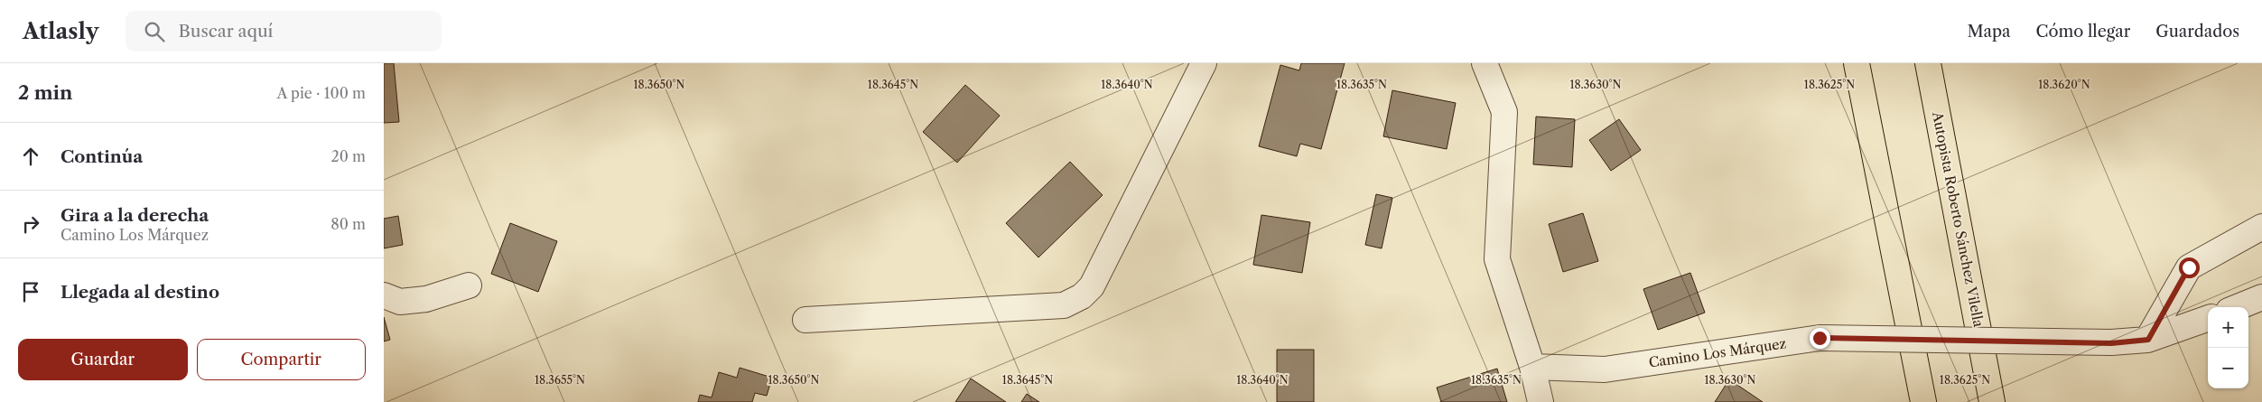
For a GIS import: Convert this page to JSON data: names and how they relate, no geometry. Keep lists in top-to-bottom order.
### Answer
{
  "streets": {
    "highway": ["Autopista Roberto Sánchez Vilella"],
    "street": ["Camino Los Márquez"]
  },
  "page": {
    "header": "Atlasly",
    "search": "Buscar aquí",
    "nav": ["Mapa", "Cómo llegar", "Guardados"],
    "heading": ["2 min", "A pie · 100 m"],
    "list": [
      ["Continúa", "20 m"],
      ["Gira a la derecha", "Camino Los Márquez", "80 m"],
      "Llegada al destino"
    ],
    "map_buttons": ["+", "−"],
    "buttons": ["Guardar", "Compartir"]
  },
  "coordinates": [
    "18.3650°N",
    "18.3645°N",
    "18.3640°N",
    "18.3635°N",
    "18.3630°N",
    "18.3625°N",
    "18.3620°N",
    "18.3655°N"
  ]
}
